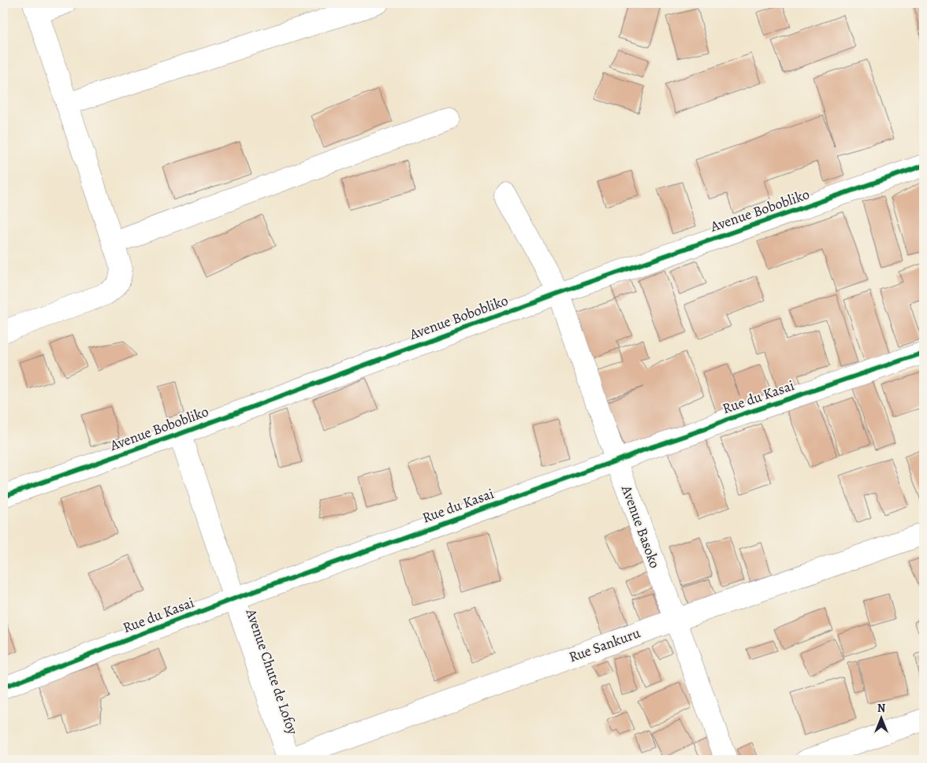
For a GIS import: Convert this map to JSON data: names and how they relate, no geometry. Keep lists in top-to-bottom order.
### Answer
{
  "streets": {
    "street": [
      "Avenue Bobobliko",
      "Rue du Kasai",
      "Avenue Basoko",
      "Rue Sankuru",
      "Avenue Chute de Lofoy"
    ]
  },
  "crossings": [
    ["Avenue Bobobliko", "Avenue Basoko"],
    ["Avenue Bobobliko", "Avenue Chute de Lofoy"],
    ["Rue du Kasai", "Avenue Basoko"],
    ["Rue du Kasai", "Avenue Chute de Lofoy"],
    ["Avenue Basoko", "Rue Sankuru"],
    ["Rue Sankuru", "Avenue Chute de Lofoy"]
  ],
  "north": "top"
}
